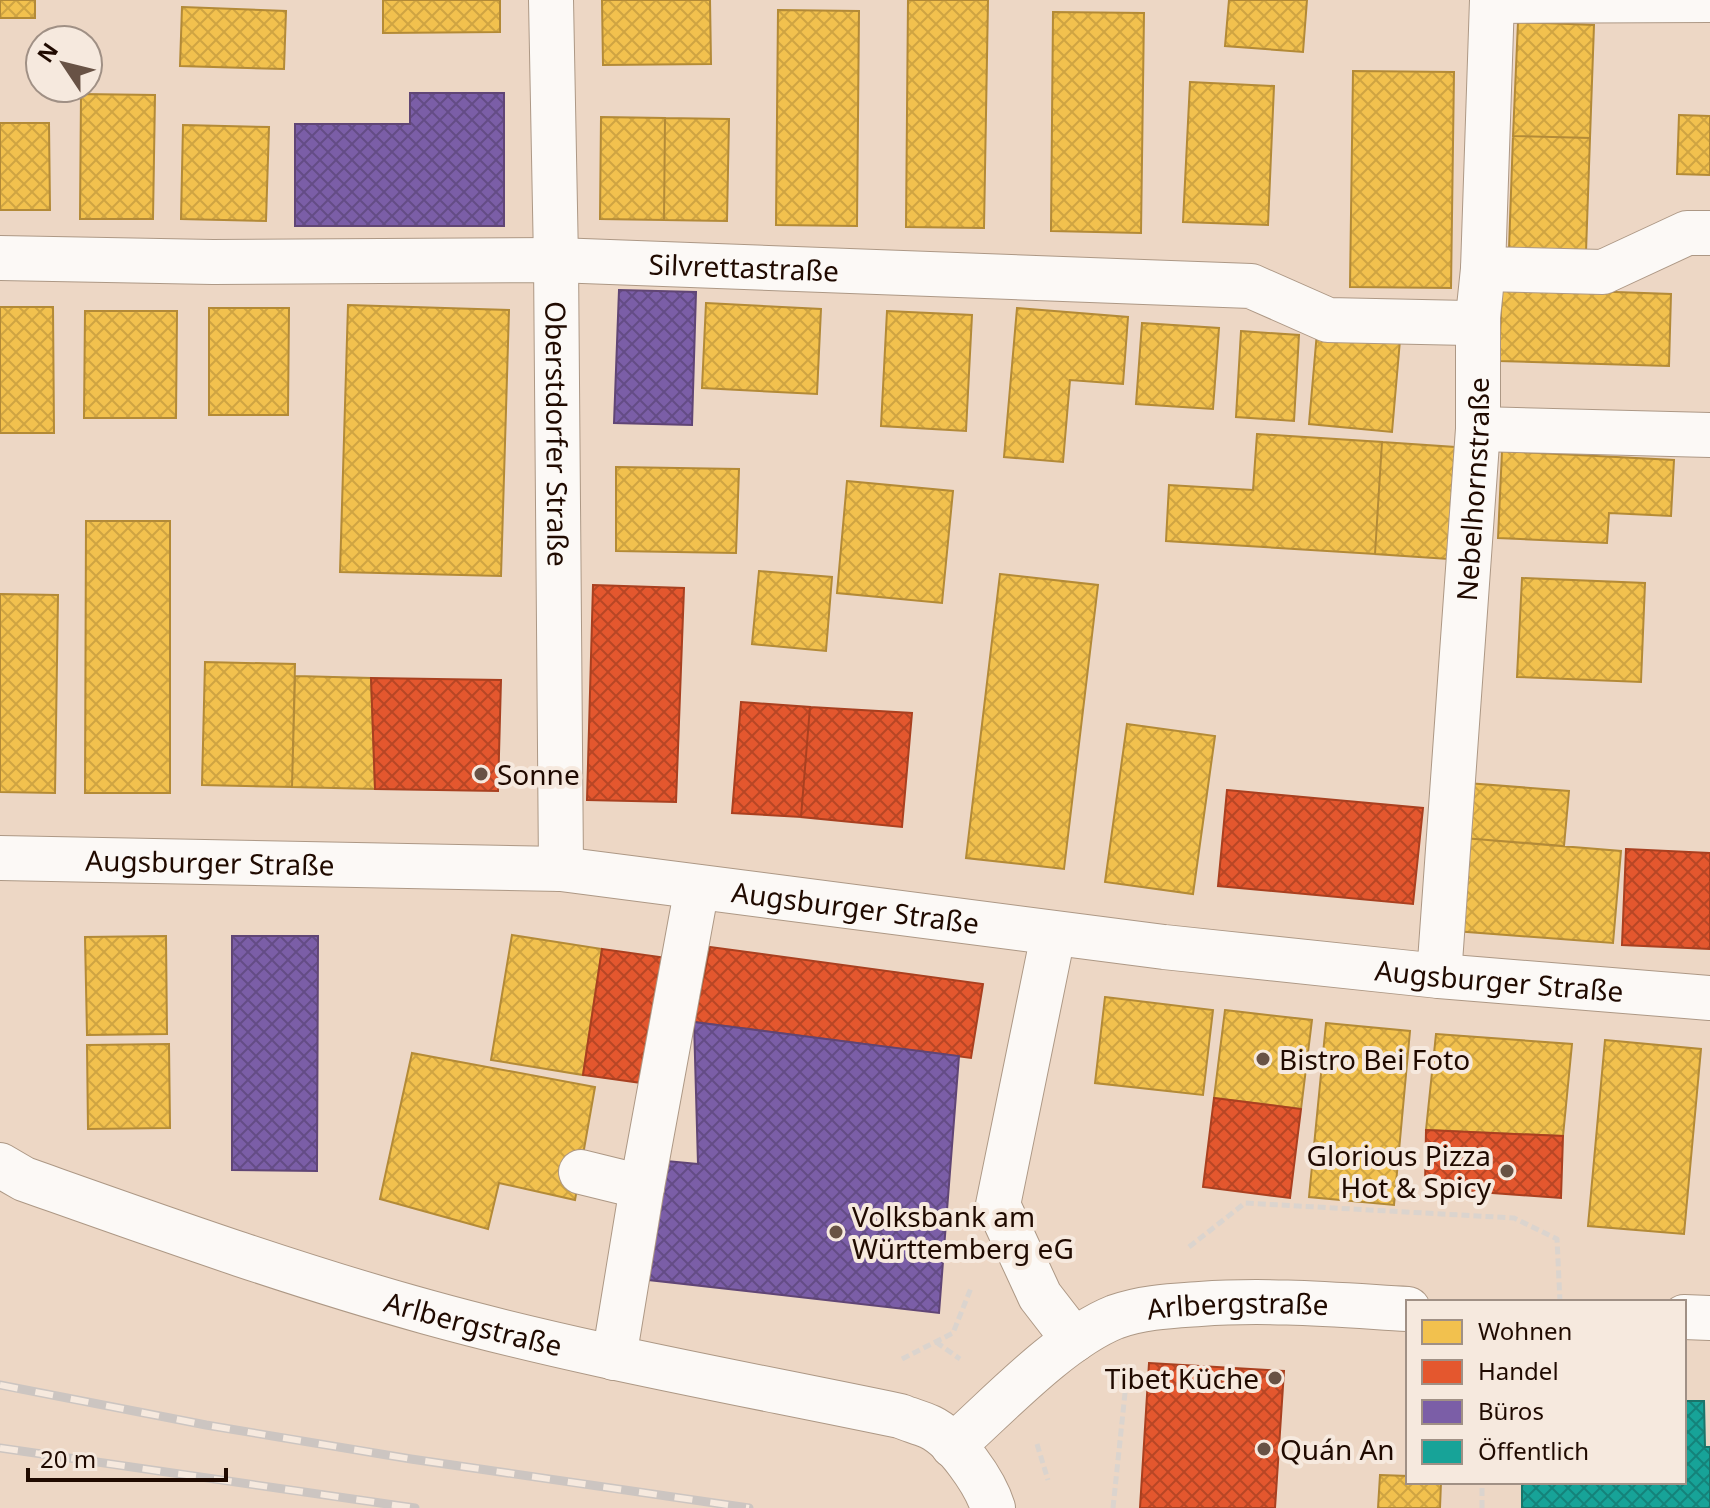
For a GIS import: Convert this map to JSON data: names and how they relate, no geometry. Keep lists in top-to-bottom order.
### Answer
{
  "streets": {
    "street": [
      "Silvrettastraße",
      "Oberstdorfer Straße",
      "Nebelhornstraße",
      "Augsburger Straße",
      "Arlbergstraße"
    ]
  },
  "crossings": [
    ["Silvrettastraße", "Oberstdorfer Straße"],
    ["Silvrettastraße", "Nebelhornstraße"],
    ["Oberstdorfer Straße", "Augsburger Straße"],
    ["Nebelhornstraße", "Augsburger Straße"]
  ],
  "places": [
    "Sonne",
    "Bistro Bei Foto",
    "Glorious Pizza Hot & Spicy",
    "Volksbank am Württemberg eG",
    "Tibet Küche",
    "Quán An"
  ],
  "legend": [
    "Wohnen",
    "Handel",
    "Büros",
    "Öffentlich"
  ],
  "scale_bar": "20 m",
  "north": "top left"
}
